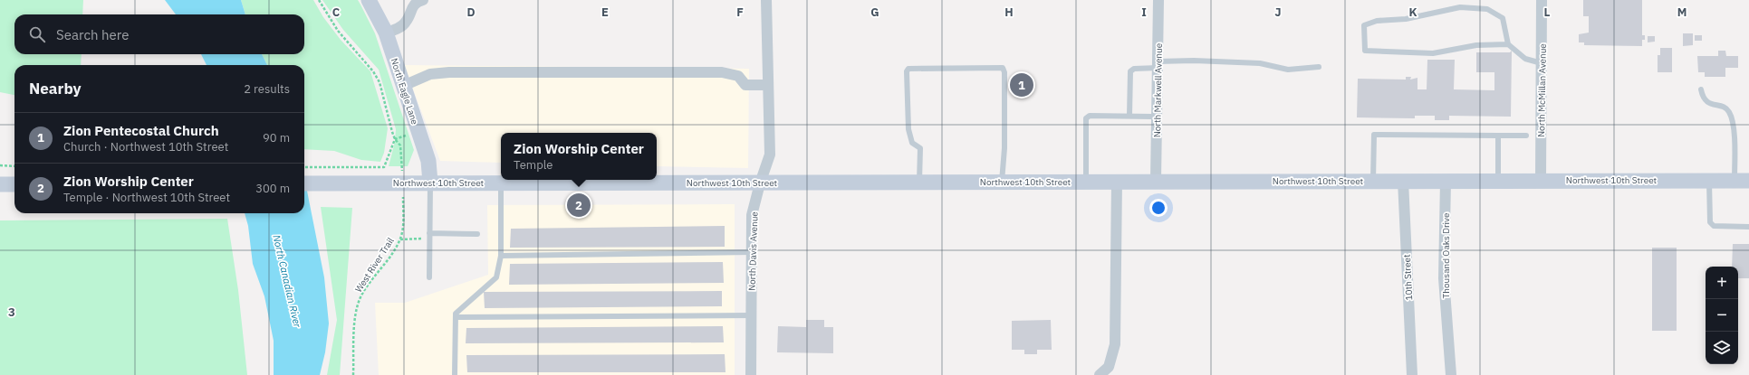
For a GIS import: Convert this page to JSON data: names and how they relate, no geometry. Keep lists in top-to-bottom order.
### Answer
{
  "streets": {
    "main road": ["North Eagle Lane", "Northwest 10th Street"],
    "street": [
      "North Markwell Avenue",
      "North McMillan Avenue",
      "North Davis Avenue",
      "Thousand Oaks Drive",
      "10th Street"
    ],
    "path": ["West River Trail"]
  },
  "crossings": [
    ["North Markwell Avenue", "Northwest 10th Street"],
    ["North McMillan Avenue", "Northwest 10th Street"],
    ["North Eagle Lane", "Northwest 10th Street"],
    ["Northwest 10th Street", "North Davis Avenue"],
    ["Northwest 10th Street", "Thousand Oaks Drive"],
    ["Northwest 10th Street", "West River Trail"],
    ["Northwest 10th Street", "10th Street"]
  ],
  "water": ["North Canadian River"],
  "page": {
    "search": "Search here",
    "heading": ["Nearby", "2 results"],
    "pins": ["1", "2"],
    "list": [
      {
        "mark": "1",
        "name": "Zion Pentecostal Church",
        "note": "Church · Northwest 10th Street",
        "value": "90 m"
      },
      {
        "mark": "2",
        "name": "Zion Worship Center",
        "note": "Temple · Northwest 10th Street",
        "value": "300 m"
      }
    ],
    "popup": ["Zion Worship Center", "Temple"],
    "map_buttons": ["+", "−"]
  },
  "grid": {
    "columns": [
      "C",
      "D",
      "E",
      "F",
      "G",
      "H",
      "I",
      "J",
      "K",
      "L",
      "M"
    ],
    "rows": ["3"]
  }
}
